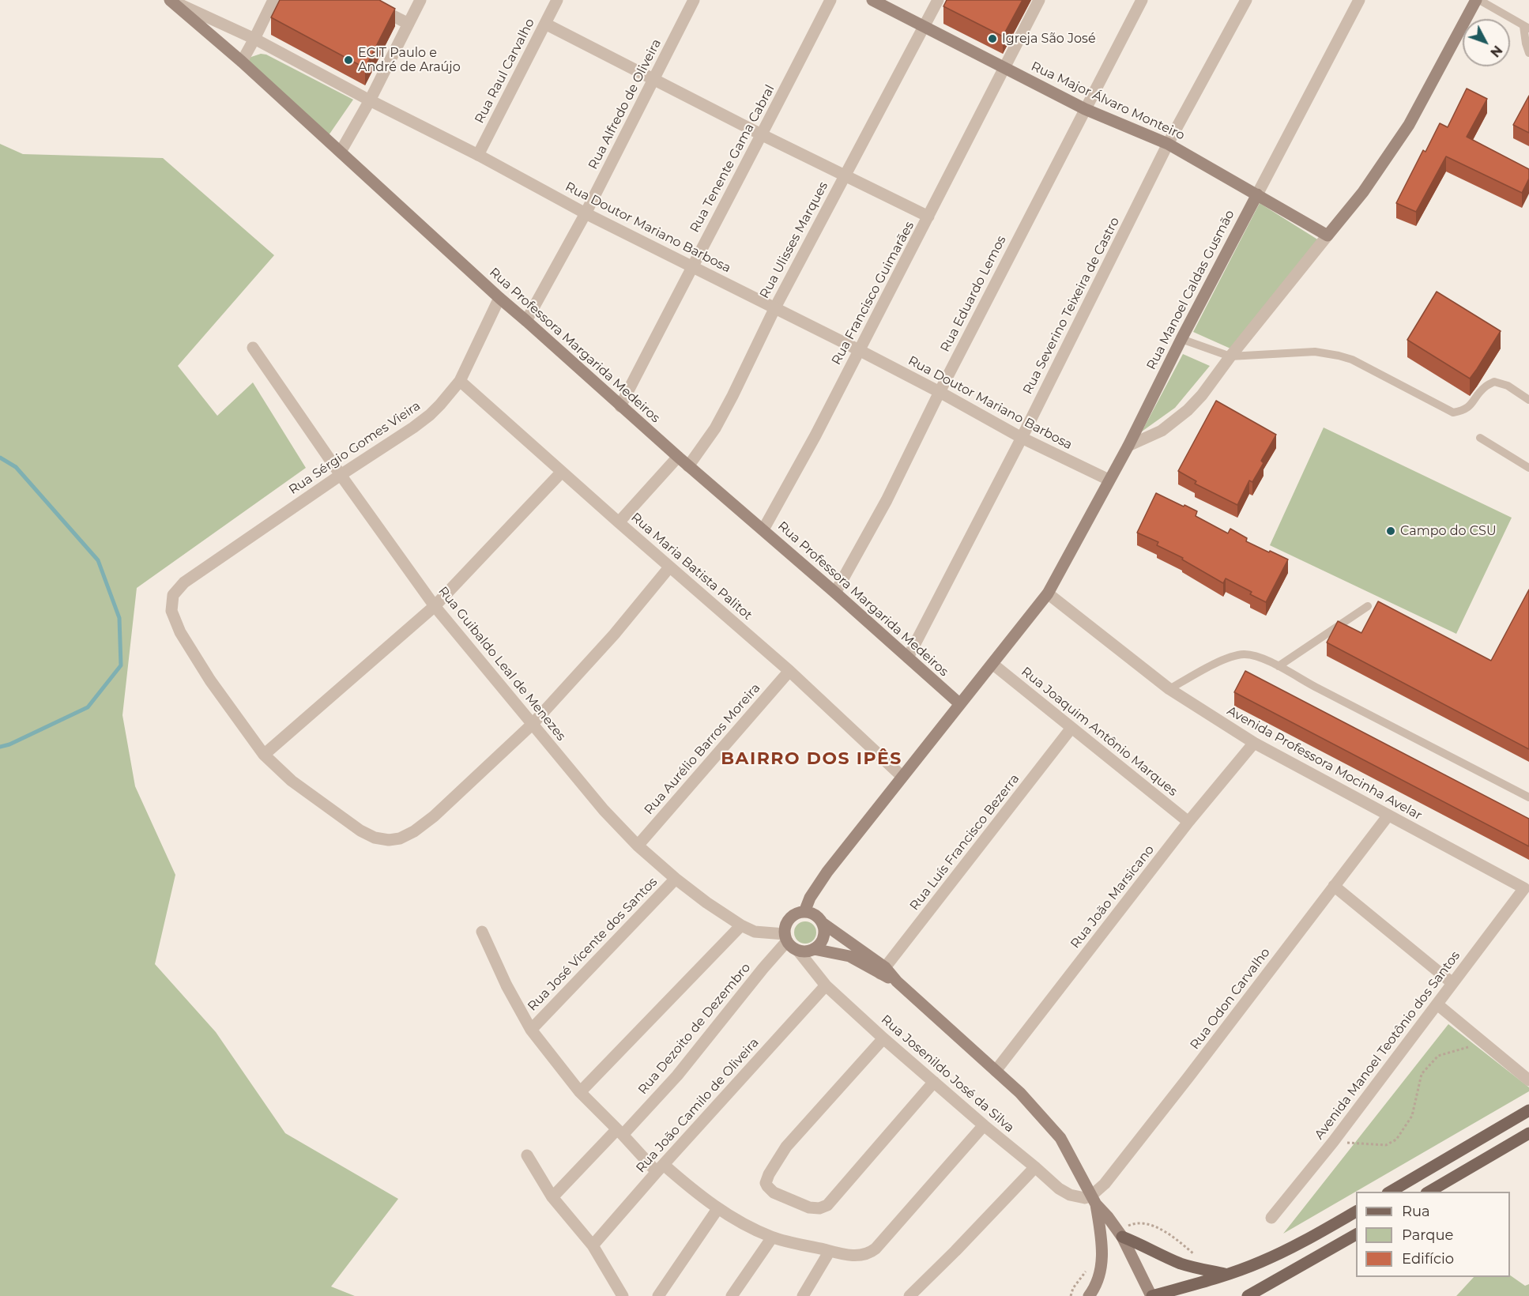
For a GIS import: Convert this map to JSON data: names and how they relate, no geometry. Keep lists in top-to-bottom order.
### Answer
{
  "streets": {
    "main road": ["Rua Major Álvaro Monteiro", "Rua Manoel Caldas Gusmão", "Rua Professora Margarida Medeiros"],
    "street": [
      "Rua Raul Carvalho",
      "Rua Alfredo de Oliveira",
      "Rua Tenente Gama Cabral",
      "Rua Doutor Mariano Barbosa",
      "Rua Ulisses Marques",
      "Rua Francisco Guimarães",
      "Rua Eduardo Lemos",
      "Rua Severino Teixeira de Castro",
      "Rua Sérgio Gomes Vieira",
      "Rua Maria Batista Palitot",
      "Rua Guibaldo Leal de Menezes",
      "Rua Joaquim Antônio Marques",
      "Rua Aurélio Barros Moreira",
      "Avenida Professora Mocinha Avelar",
      "Rua Luís Francisco Bezerra",
      "Rua João Marsicano",
      "Rua José Vicente dos Santos",
      "Rua Odon Carvalho",
      "Rua Dezoito de Dezembro",
      "Avenida Manoel Teotônio dos Santos",
      "Rua Josenildo José da Silva",
      "Rua João Camilo de Oliveira"
    ]
  },
  "crossings": [
    ["Rua Raul Carvalho", "Rua Doutor Mariano Barbosa"],
    ["Rua Major Álvaro Monteiro", "Rua Ulisses Marques"],
    ["Rua Major Álvaro Monteiro", "Rua Manoel Caldas Gusmão"],
    ["Rua Major Álvaro Monteiro", "Rua Francisco Guimarães"],
    ["Rua Major Álvaro Monteiro", "Rua Eduardo Lemos"],
    ["Rua Major Álvaro Monteiro", "Rua Severino Teixeira de Castro"],
    ["Rua Alfredo de Oliveira", "Rua Doutor Mariano Barbosa"],
    ["Rua Alfredo de Oliveira", "Rua Professora Margarida Medeiros"],
    ["Rua Tenente Gama Cabral", "Rua Doutor Mariano Barbosa"],
    ["Rua Tenente Gama Cabral", "Rua Professora Margarida Medeiros"],
    ["Rua Doutor Mariano Barbosa", "Rua Ulisses Marques"],
    ["Rua Doutor Mariano Barbosa", "Rua Manoel Caldas Gusmão"],
    ["Rua Doutor Mariano Barbosa", "Rua Francisco Guimarães"],
    ["Rua Doutor Mariano Barbosa", "Rua Eduardo Lemos"],
    ["Rua Doutor Mariano Barbosa", "Rua Severino Teixeira de Castro"],
    ["Rua Doutor Mariano Barbosa", "Rua Professora Margarida Medeiros"],
    ["Rua Ulisses Marques", "Rua Professora Margarida Medeiros"],
    ["Rua Manoel Caldas Gusmão", "Rua Professora Margarida Medeiros"],
    ["Rua Manoel Caldas Gusmão", "Rua Maria Batista Palitot"],
    ["Rua Manoel Caldas Gusmão", "Rua Guibaldo Leal de Menezes"],
    ["Rua Manoel Caldas Gusmão", "Rua Joaquim Antônio Marques"],
    ["Rua Manoel Caldas Gusmão", "Avenida Professora Mocinha Avelar"],
    ["Rua Manoel Caldas Gusmão", "Rua Dezoito de Dezembro"],
    ["Rua Manoel Caldas Gusmão", "Rua Josenildo José da Silva"],
    ["Rua Francisco Guimarães", "Rua Professora Margarida Medeiros"],
    ["Rua Eduardo Lemos", "Rua Professora Margarida Medeiros"],
    ["Rua Severino Teixeira de Castro", "Rua Professora Margarida Medeiros"],
    ["Rua Professora Margarida Medeiros", "Rua Sérgio Gomes Vieira"],
    ["Rua Sérgio Gomes Vieira", "Rua Maria Batista Palitot"],
    ["Rua Sérgio Gomes Vieira", "Rua Guibaldo Leal de Menezes"],
    ["Rua Maria Batista Palitot", "Rua Aurélio Barros Moreira"],
    ["Rua Guibaldo Leal de Menezes", "Rua Aurélio Barros Moreira"],
    ["Rua Guibaldo Leal de Menezes", "Rua José Vicente dos Santos"],
    ["Rua Guibaldo Leal de Menezes", "Rua Dezoito de Dezembro"],
    ["Rua Guibaldo Leal de Menezes", "Rua Josenildo José da Silva"],
    ["Rua Joaquim Antônio Marques", "Rua Luís Francisco Bezerra"],
    ["Rua Joaquim Antônio Marques", "Rua João Marsicano"],
    ["Avenida Professora Mocinha Avelar", "Rua João Marsicano"],
    ["Avenida Professora Mocinha Avelar", "Rua Odon Carvalho"],
    ["Avenida Professora Mocinha Avelar", "Avenida Manoel Teotônio dos Santos"],
    ["Rua Odon Carvalho", "Rua Josenildo José da Silva"],
    ["Rua Dezoito de Dezembro", "Rua Josenildo José da Silva"],
    ["Rua Josenildo José da Silva", "Rua João Camilo de Oliveira"]
  ],
  "districts": ["BAIRRO DOS IPÊS"],
  "places": ["Igreja São José", "ECIT Paulo e André de Araújo", "Campo do CSU"],
  "legend": ["Rua", "Parque", "Edifício"],
  "north": "bottom right"
}
